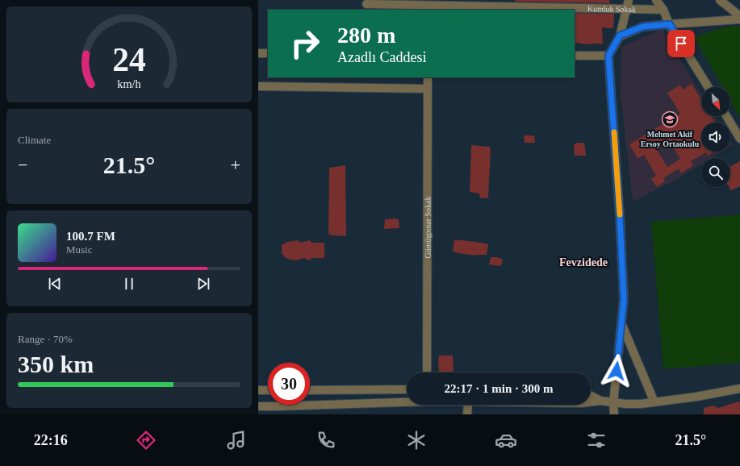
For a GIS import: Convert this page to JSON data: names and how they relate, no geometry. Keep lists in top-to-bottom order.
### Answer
{
  "streets": {
    "street": ["Kumluk Sokak", "Gümüşpınar Sokak"]
  },
  "districts": ["Fevzidede"],
  "places": {
    "school or university": ["Mehmet Akif Ersoy Ortaokulu"]
  },
  "north": "bottom right",
  "page": {
    "turn": ["280 m", "Azadlı Caddesi"],
    "tile": [
      "Climate",
      ["Range · 70%", "350 km"]
    ],
    "heat": ["−", "21.5°", "+"],
    "song": ["100.7 FM", "Music"],
    "limit": "30",
    "trip": "22:17 · 1 min · 300 m",
    "tabs": ["22:16", "21.5°"],
    "gauge": ["24", "km/h"]
  }
}
